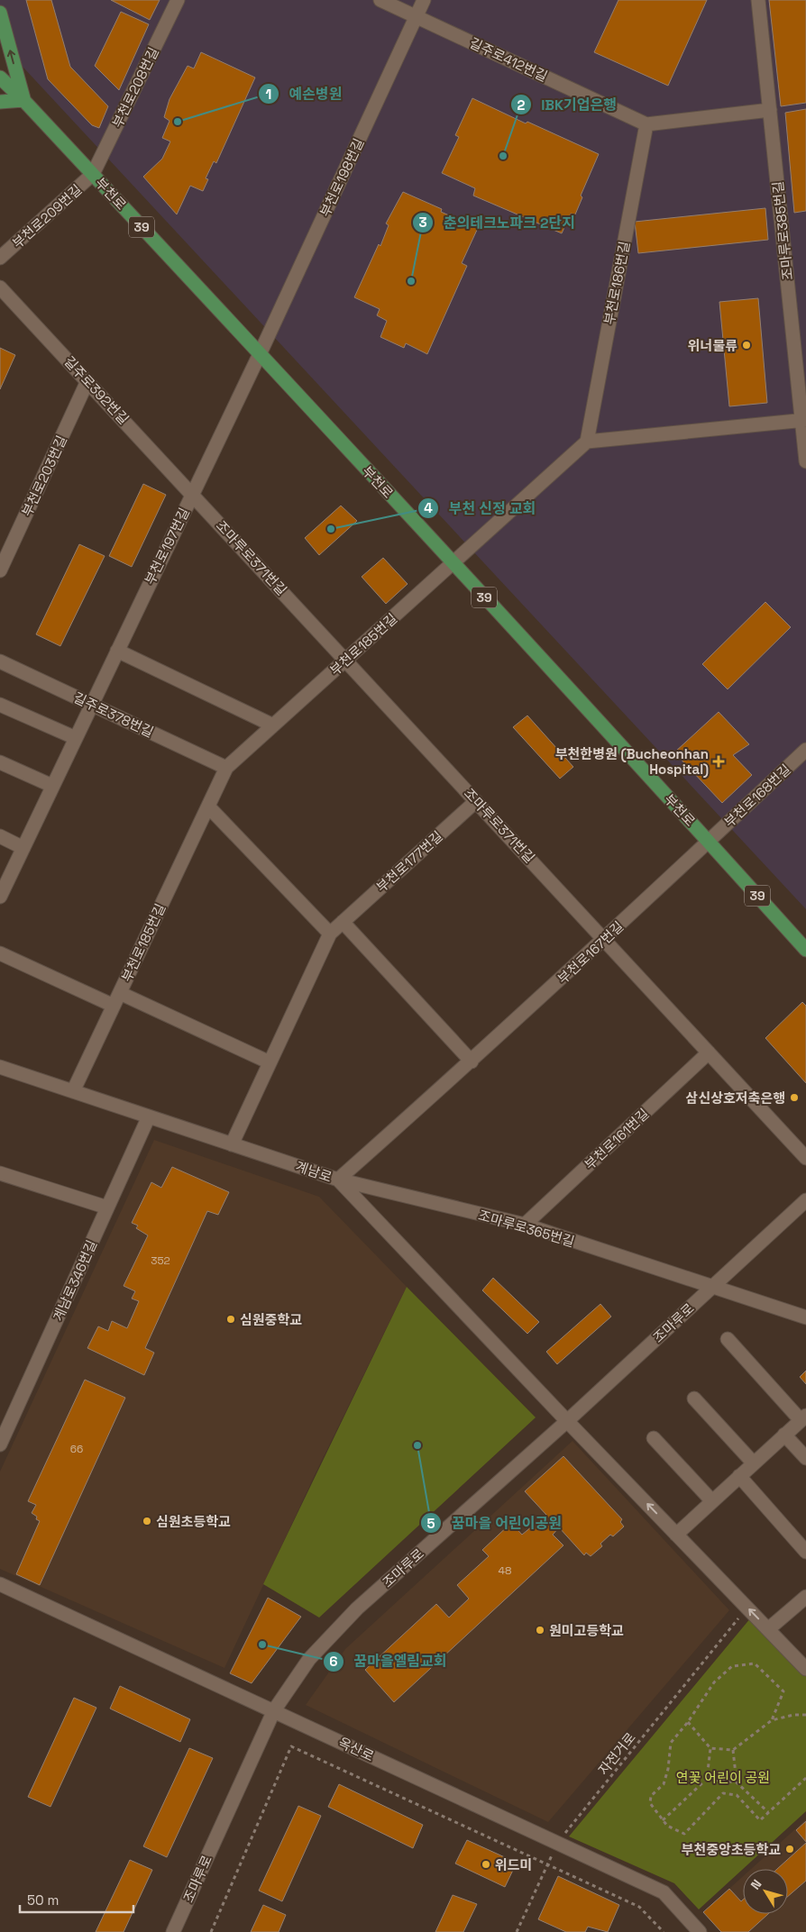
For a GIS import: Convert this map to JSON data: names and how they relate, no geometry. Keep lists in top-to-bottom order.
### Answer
{
  "streets": {
    "main road": ["부천로", "39"],
    "street": [
      "길주로412번길",
      "부천로208번길",
      "부천로198번길",
      "부천로209번길",
      "조마루로385번길",
      "부천로186번길",
      "길주로392번길",
      "부천로203번길",
      "부천로197번길",
      "조마루로371번길",
      "부천로185번길",
      "길주로378번길",
      "부천로168번길",
      "부천로177번길",
      "부천로167번길",
      "부천로161번길",
      "계남로",
      "조마루로365번길",
      "계남로346번길",
      "조마루로",
      "옥산로"
    ],
    "path": ["자전거로"]
  },
  "crossings": [
    ["길주로412번길", "부천로198번길"],
    ["길주로412번길", "부천로186번길"],
    ["부천로208번길", "부천로"],
    ["부천로208번길", "부천로209번길"],
    ["부천로198번길", "부천로"],
    ["부천로198번길", "부천로197번길"],
    ["부천로", "부천로209번길"],
    ["부천로", "부천로197번길"],
    ["부천로", "부천로185번길"],
    ["부천로", "부천로168번길"],
    ["부천로", "부천로167번길"],
    ["길주로392번길", "부천로203번길"],
    ["길주로392번길", "부천로197번길"],
    ["길주로392번길", "조마루로371번길"],
    ["부천로197번길", "조마루로371번길"],
    ["부천로197번길", "길주로378번길"],
    ["조마루로371번길", "부천로185번길"],
    ["조마루로371번길", "부천로177번길"],
    ["조마루로371번길", "부천로167번길"],
    ["조마루로371번길", "부천로161번길"],
    ["부천로185번길", "길주로378번길"],
    ["부천로185번길", "계남로"],
    ["부천로168번길", "부천로167번길"],
    ["부천로177번길", "계남로"],
    ["부천로167번길", "계남로"],
    ["부천로167번길", "조마루로365번길"],
    ["부천로161번길", "조마루로365번길"],
    ["계남로", "조마루로365번길"],
    ["계남로", "계남로346번길"],
    ["계남로", "조마루로"],
    ["계남로", "자전거로"],
    ["조마루로365번길", "조마루로"],
    ["조마루로", "옥산로"],
    ["옥산로", "자전거로"]
  ],
  "parks": ["연꽃 어린이 공원"],
  "places": {
    "other": [
      "예손병원",
      "IBK기업은행",
      "춘의테크노파크 2단지",
      "위너물류",
      "부천 신정 교회",
      "삼신상호저축은행",
      "심원중학교",
      "꿈마을 어린이공원",
      "심원초등학교",
      "원미고등학교",
      "꿈마을엘림교회",
      "부천중앙초등학교",
      "위드미"
    ],
    "health": ["부천한병원 (Bucheonhan Hospital)"]
  },
  "house_numbers": ["352", "66", "48"],
  "scale_bar": "50 m",
  "north": "top left"
}
